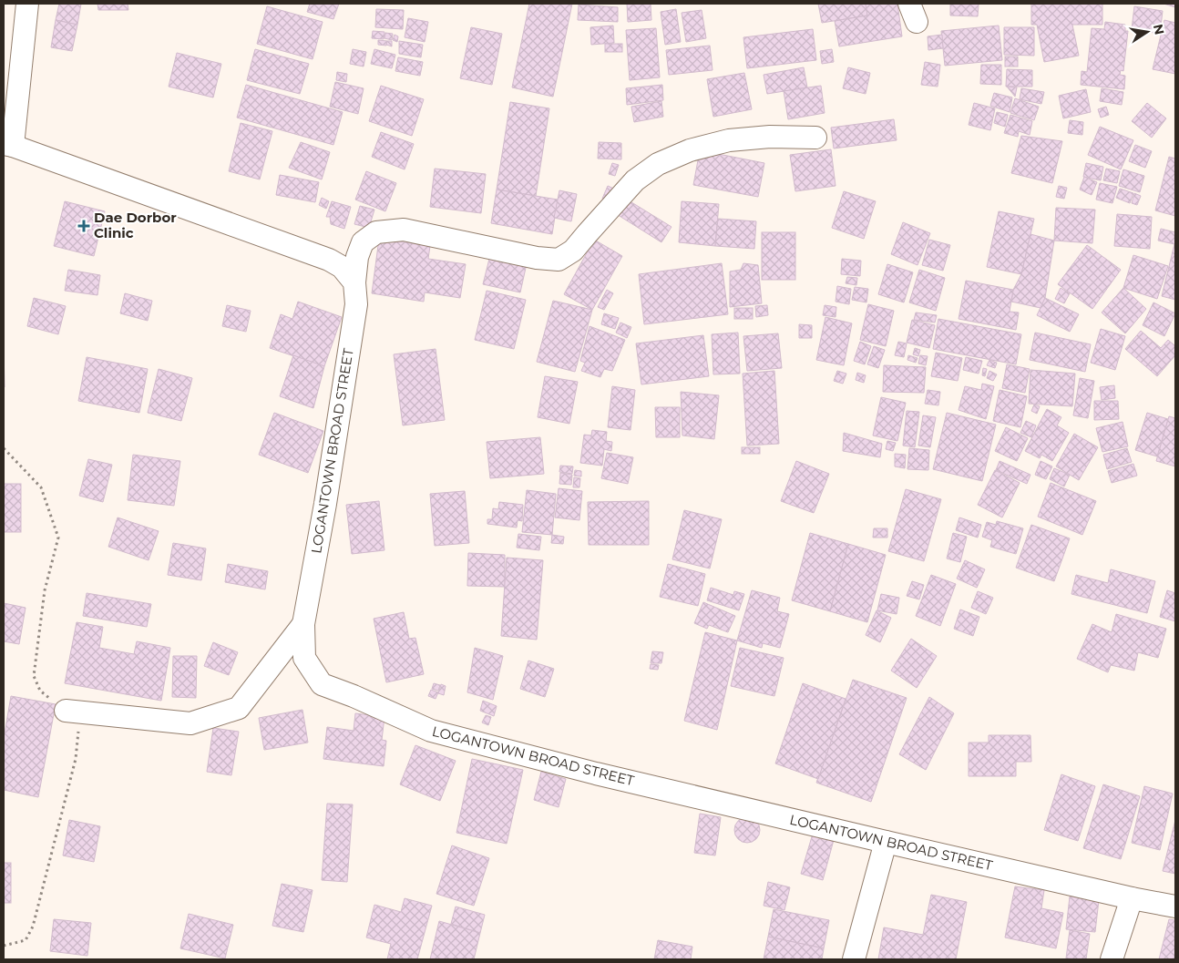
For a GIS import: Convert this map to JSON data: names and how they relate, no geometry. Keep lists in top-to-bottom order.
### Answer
{
  "streets": {
    "street": ["LOGANTOWN BROAD STREET"]
  },
  "places": {
    "health": ["Dae Dorbor Clinic"]
  },
  "north": "right"
}
